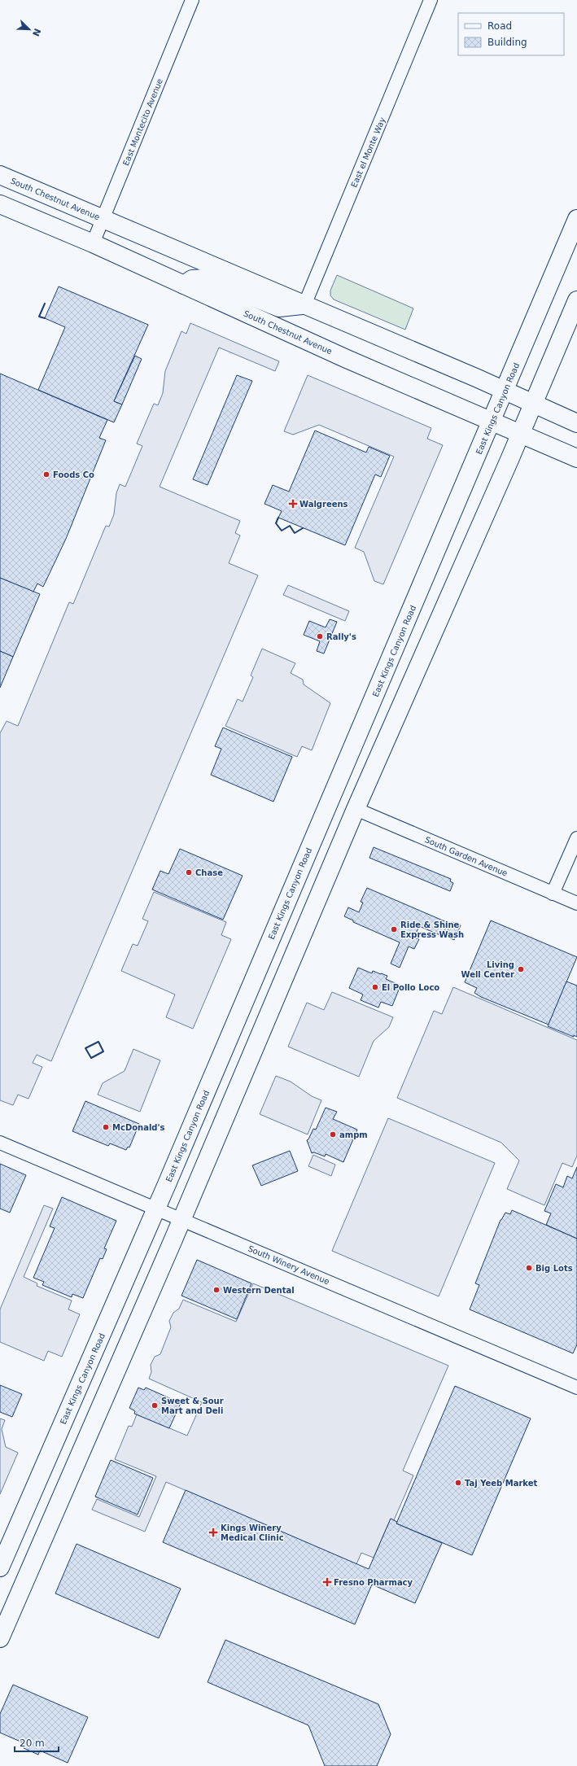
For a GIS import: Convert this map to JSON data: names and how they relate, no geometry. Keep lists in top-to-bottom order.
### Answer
{
  "streets": {
    "main road": ["South Chestnut Avenue", "East Kings Canyon Road"],
    "street": [
      "East Montecito Avenue",
      "East el Monte Way",
      "South Garden Avenue",
      "South Winery Avenue"
    ]
  },
  "crossings": [
    ["East Montecito Avenue", "South Chestnut Avenue"],
    ["East el Monte Way", "South Chestnut Avenue"],
    ["South Chestnut Avenue", "East Kings Canyon Road"],
    ["East Kings Canyon Road", "South Winery Avenue"]
  ],
  "places": {
    "other": [
      "Foods Co",
      "Rally's",
      "Chase",
      "Ride & Shine Express Wash",
      "Living Well Center",
      "El Pollo Loco",
      "McDonald's",
      "ampm",
      "Big Lots",
      "Western Dental",
      "Sweet & Sour Mart and Deli",
      "Taj Yeeb Market"
    ],
    "health": ["Walgreens", "Kings Winery Medical Clinic", "Fresno Pharmacy"]
  },
  "legend": ["Road", "Building"],
  "scale_bar": "20 m",
  "north": "bottom right"
}
